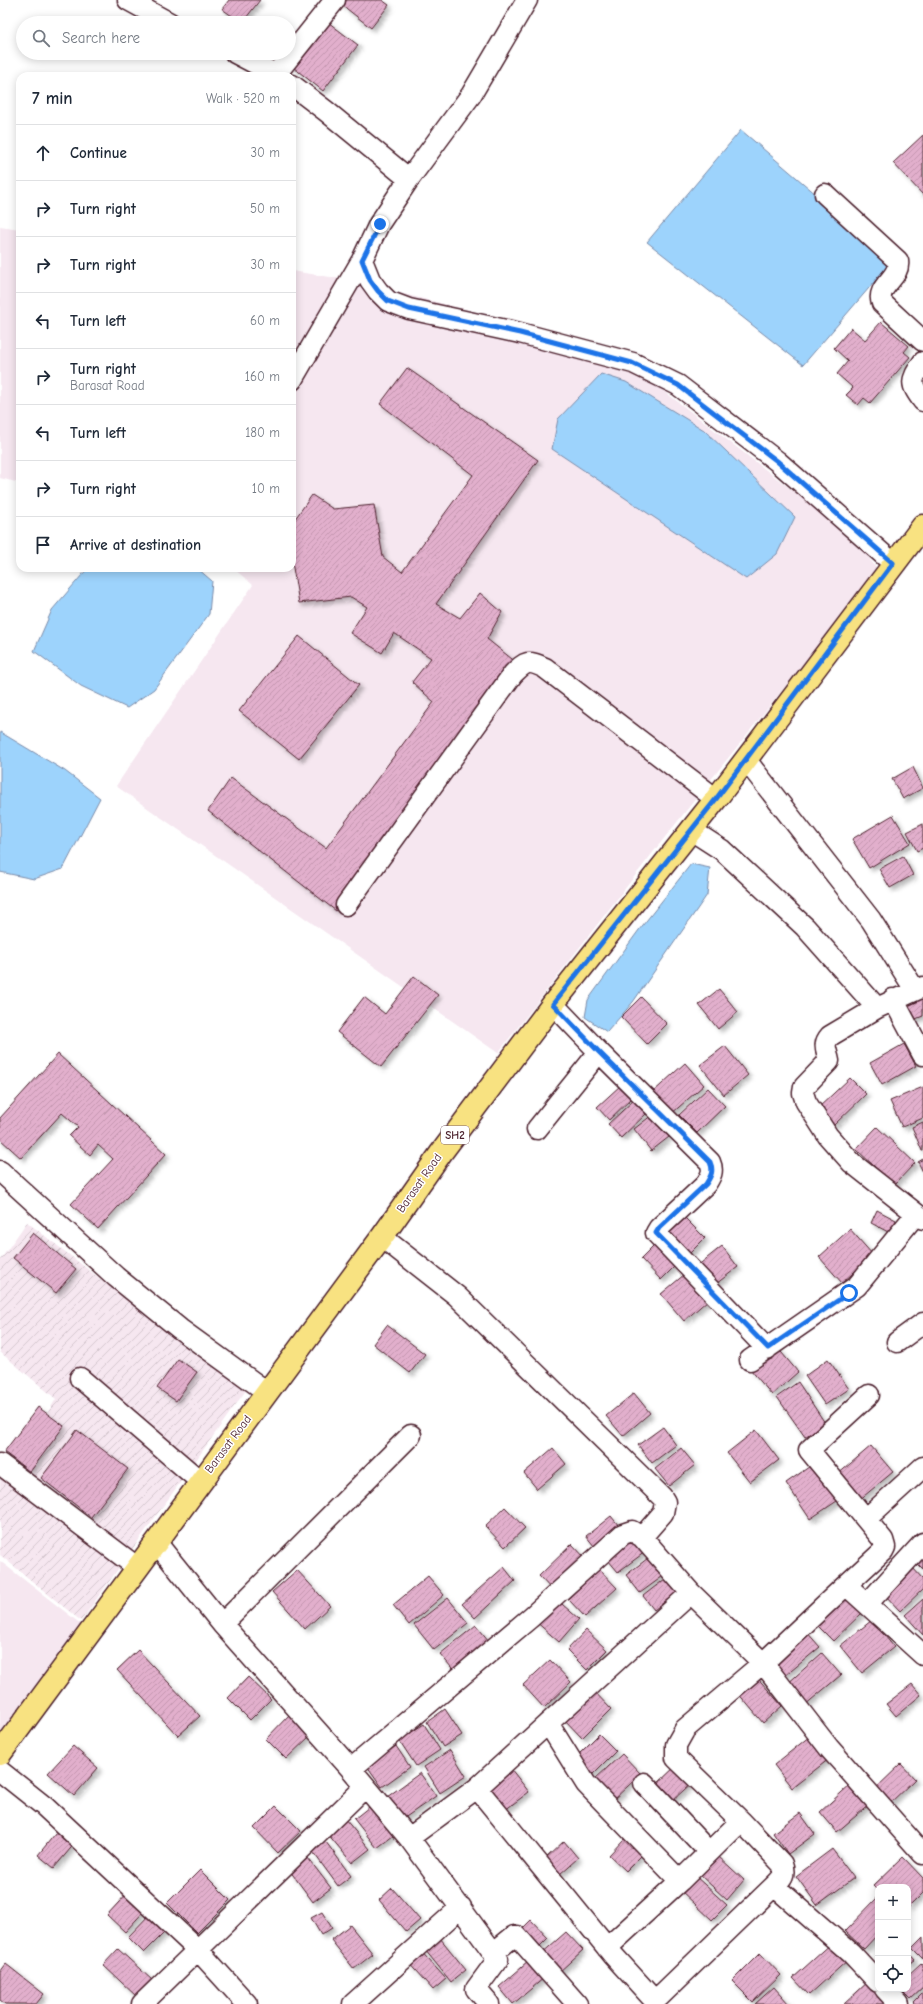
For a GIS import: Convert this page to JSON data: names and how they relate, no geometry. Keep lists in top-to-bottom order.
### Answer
{
  "streets": {
    "main road": ["SH2", "Barasat Road"]
  },
  "page": {
    "search": "Search here",
    "heading": ["7 min", "Walk · 520 m"],
    "list": [
      ["Continue", "30 m"],
      ["Turn right", "50 m"],
      ["Turn right", "30 m"],
      ["Turn left", "60 m"],
      ["Turn right", "Barasat Road", "160 m"],
      ["Turn left", "180 m"],
      ["Turn right", "10 m"],
      "Arrive at destination"
    ],
    "map_buttons": ["+", "−"]
  }
}
